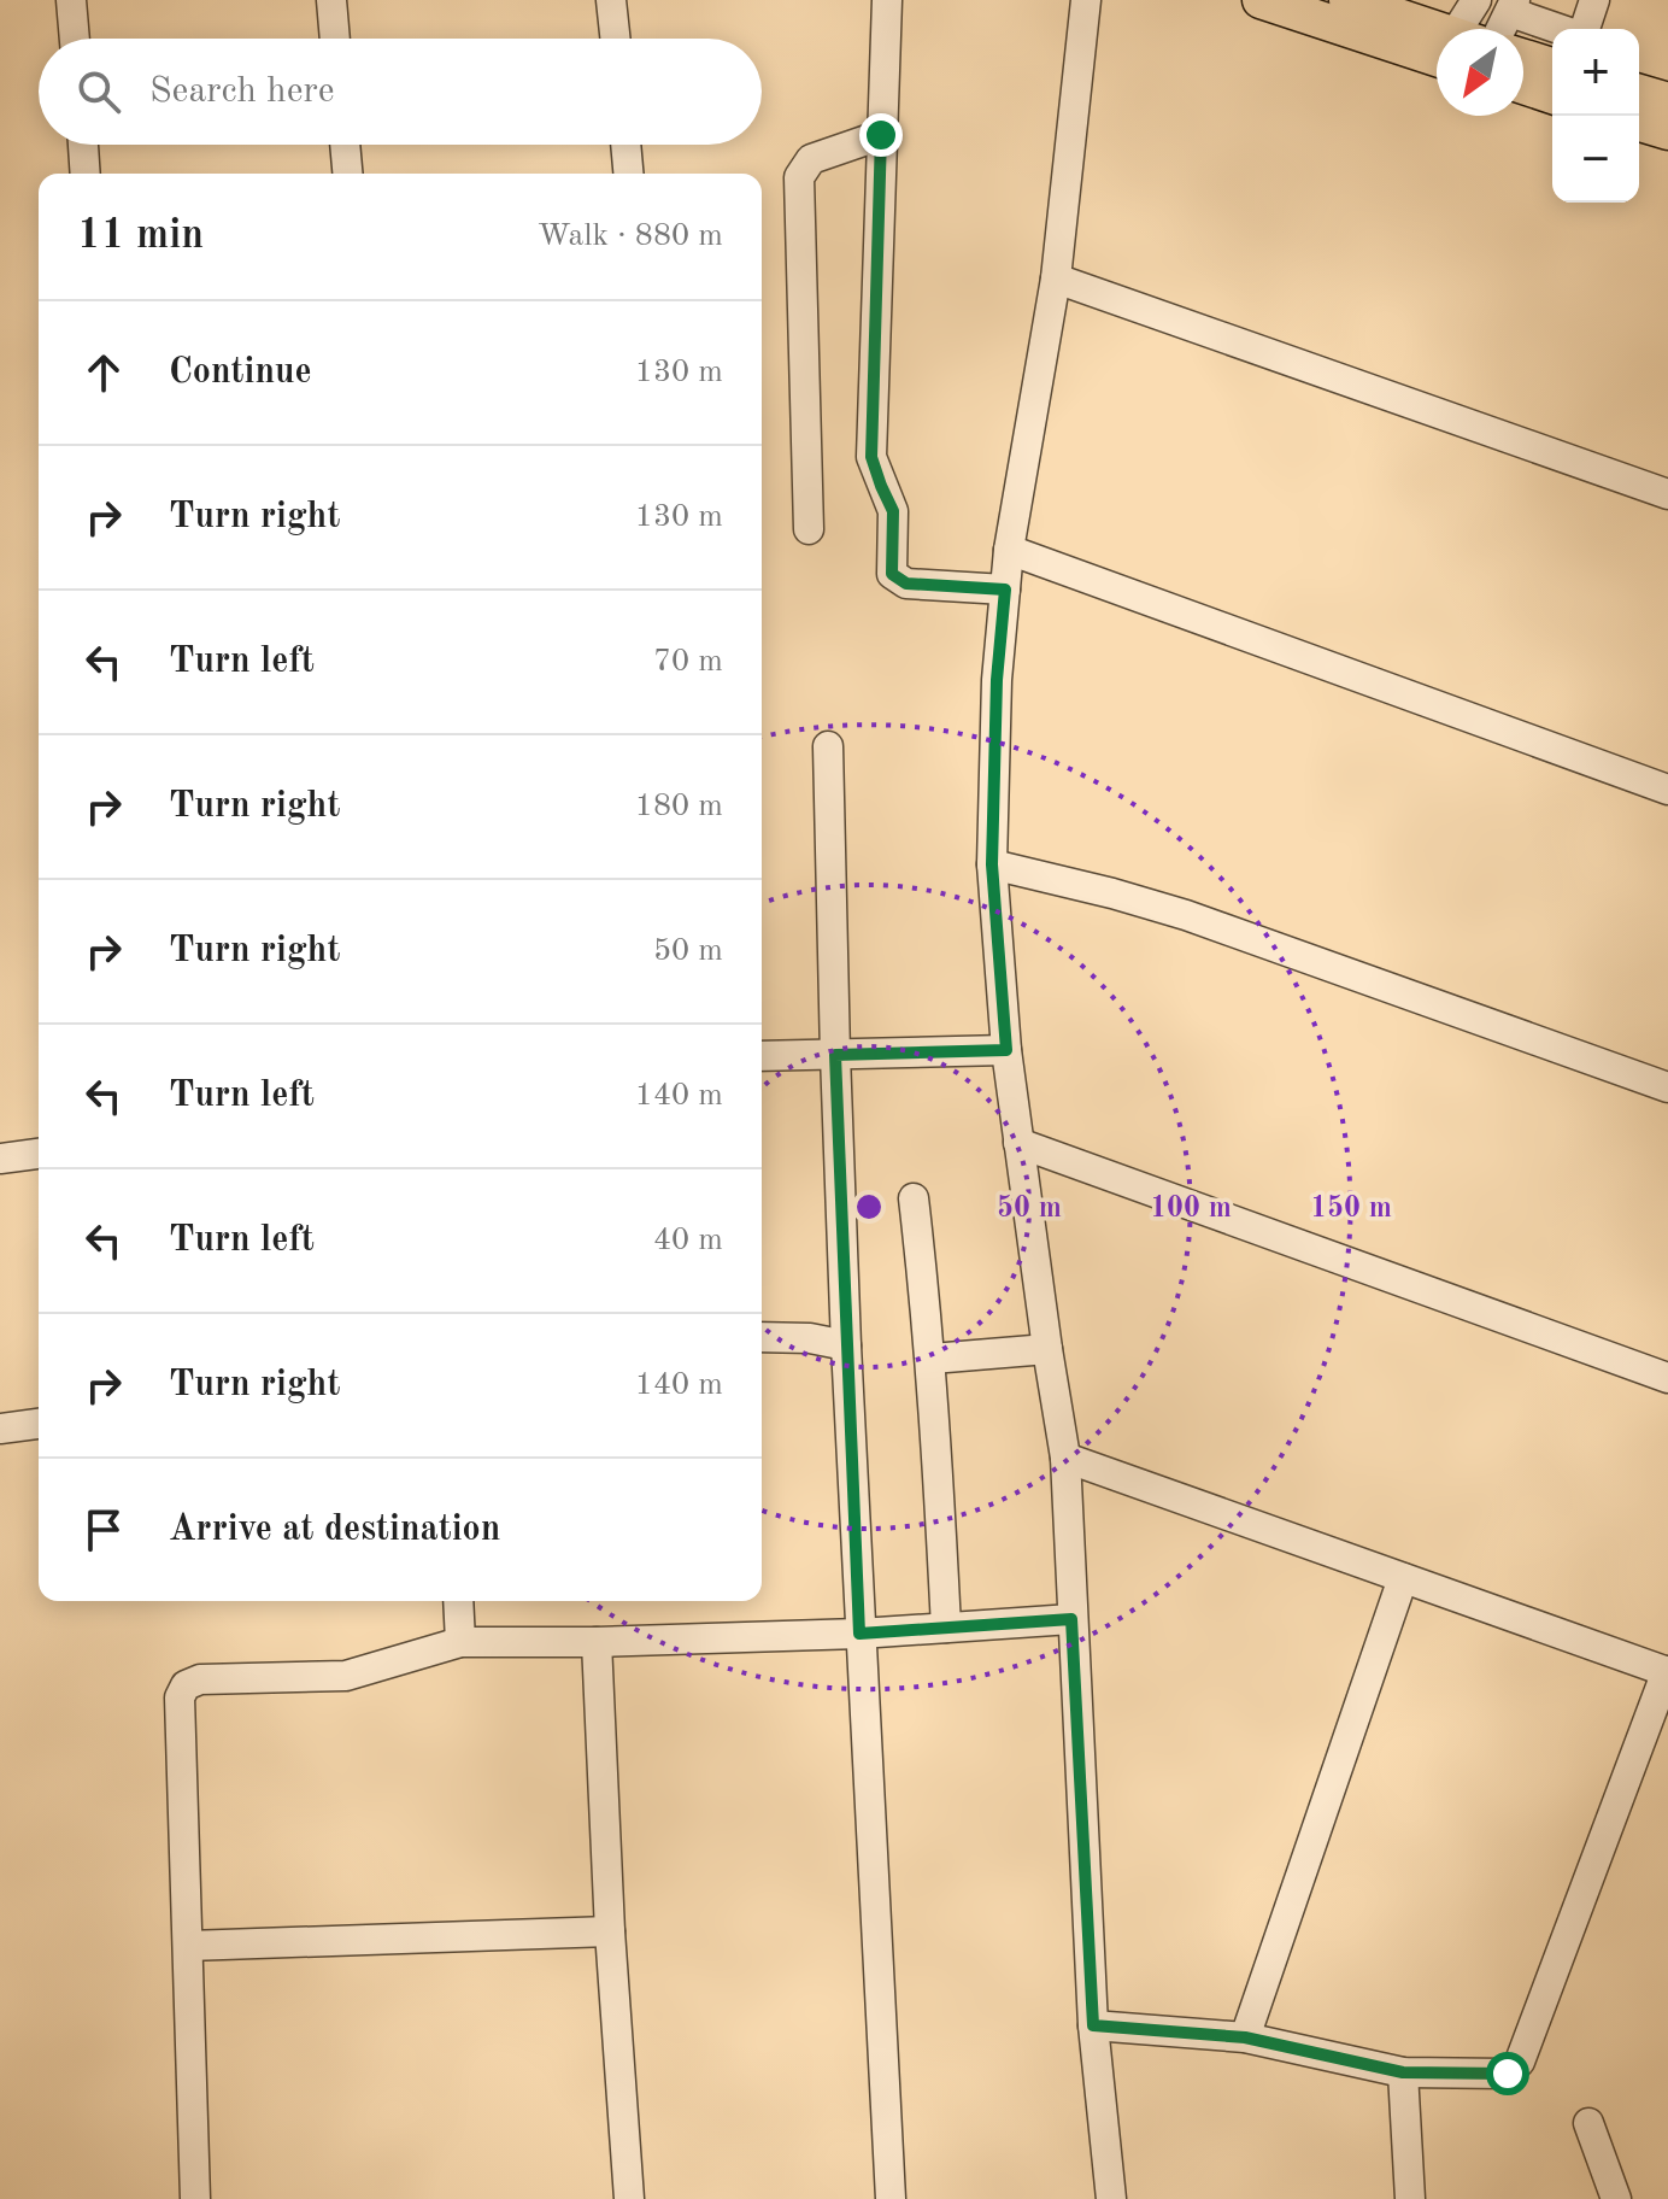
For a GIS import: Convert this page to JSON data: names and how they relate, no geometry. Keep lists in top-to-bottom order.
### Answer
{
  "north": "bottom left",
  "page": {
    "map_buttons": ["+", "−"],
    "search": "Search here",
    "heading": ["11 min", "Walk · 880 m"],
    "list": [
      ["Continue", "130 m"],
      ["Turn right", "130 m"],
      ["Turn left", "70 m"],
      ["Turn right", "180 m"],
      ["Turn right", "50 m"],
      ["Turn left", "140 m"],
      ["Turn left", "40 m"],
      ["Turn right", "140 m"],
      "Arrive at destination"
    ]
  },
  "rings": ["50 m", "100 m", "150 m"]
}
